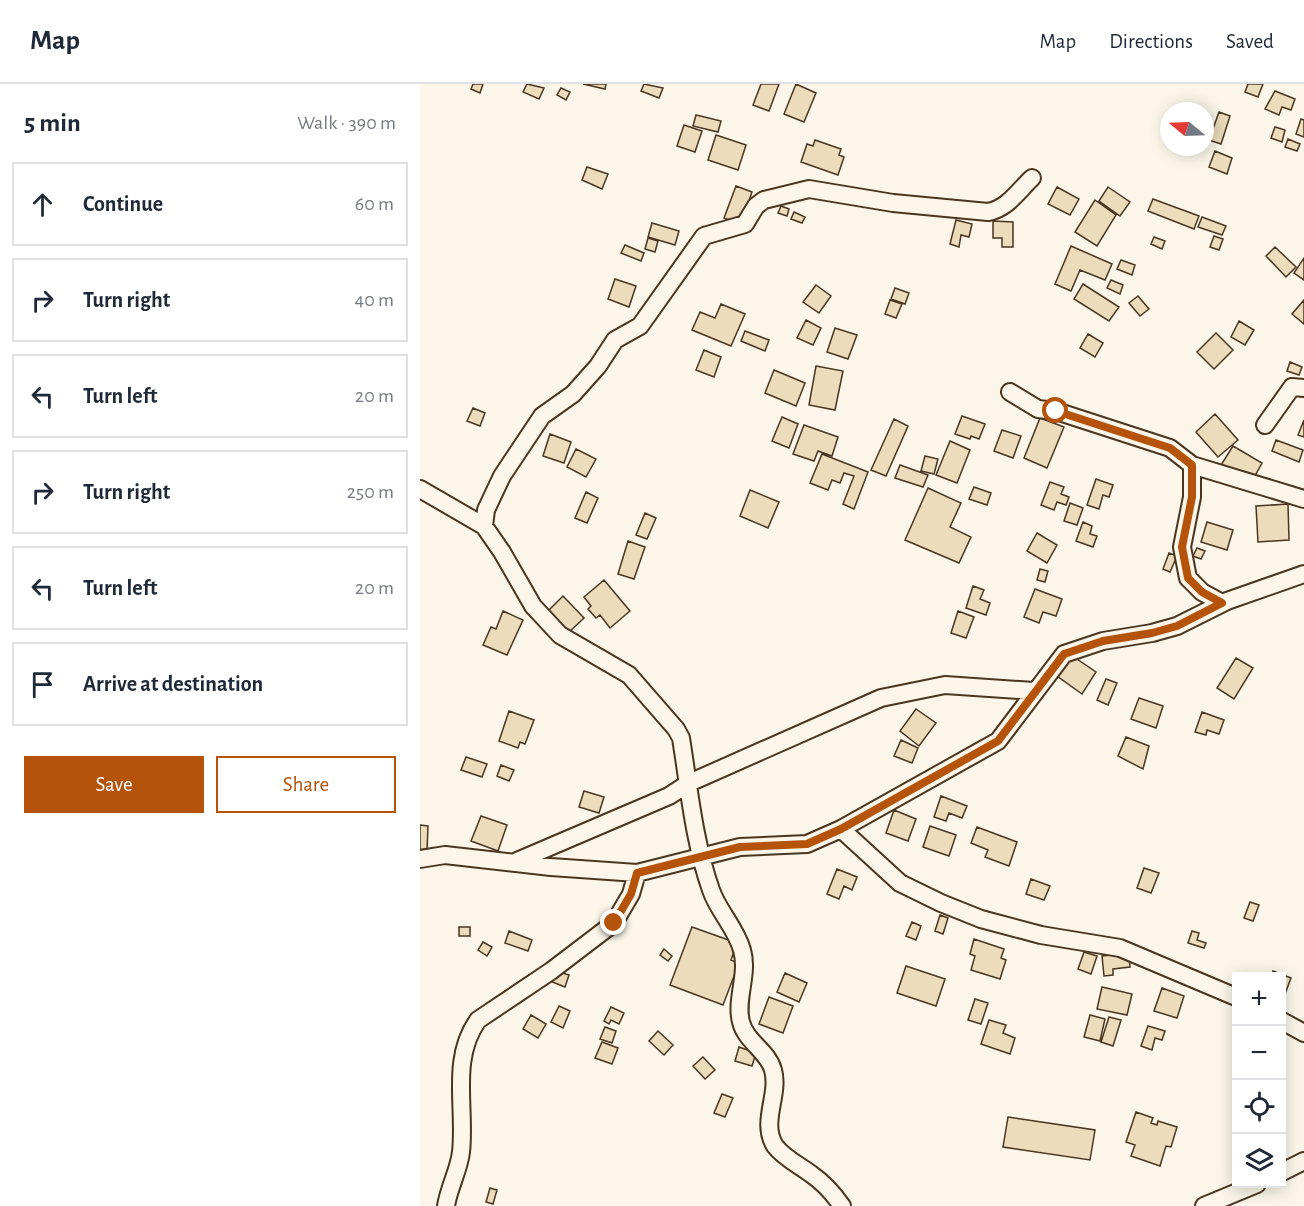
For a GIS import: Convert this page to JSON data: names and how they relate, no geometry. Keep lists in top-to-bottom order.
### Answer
{
  "north": "left",
  "page": {
    "header": "Map",
    "nav": ["Map", "Directions", "Saved"],
    "heading": ["5 min", "Walk · 390 m"],
    "list": [
      ["Continue", "60 m"],
      ["Turn right", "40 m"],
      ["Turn left", "20 m"],
      ["Turn right", "250 m"],
      ["Turn left", "20 m"],
      "Arrive at destination"
    ],
    "buttons": ["Save", "Share"],
    "map_buttons": ["+", "−"]
  }
}
